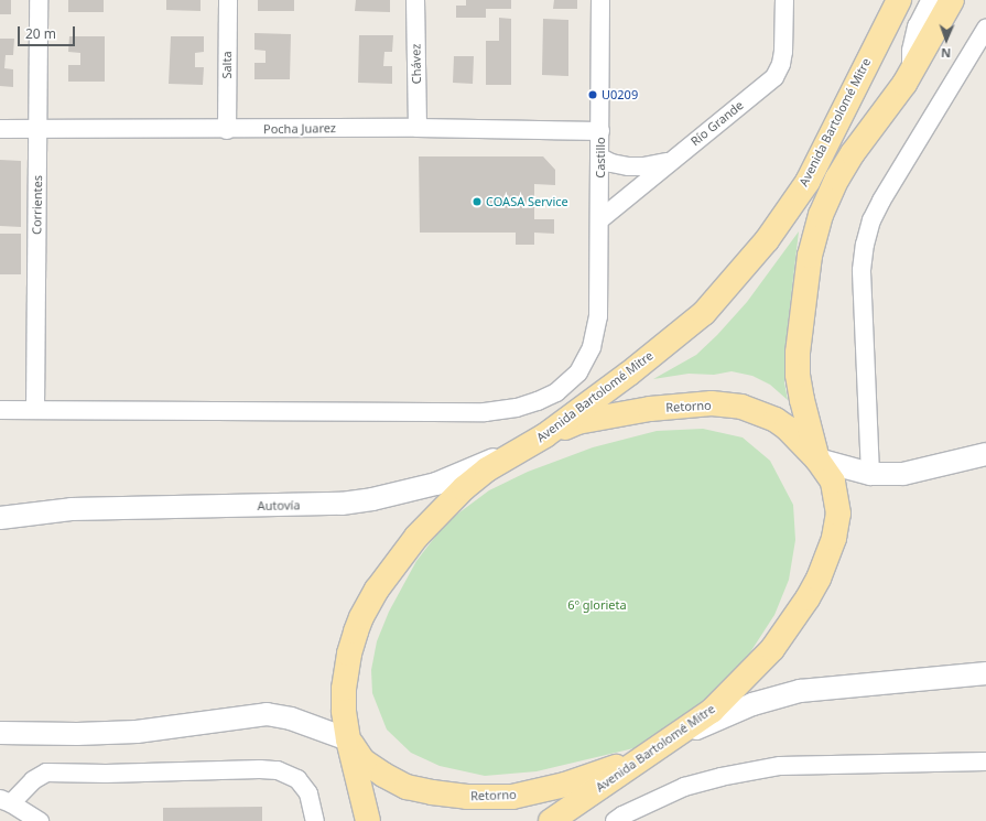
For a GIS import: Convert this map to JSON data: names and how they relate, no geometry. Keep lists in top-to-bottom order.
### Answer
{
  "streets": {
    "main road": ["Avenida Bartolomé Mitre", "Retorno"],
    "street": [
      "Chávez",
      "Salta",
      "Río Grande",
      "Pocha Juarez",
      "Castillo",
      "Corrientes",
      "Autovía"
    ]
  },
  "crossings": [
    ["Chávez", "Pocha Juarez"],
    ["Salta", "Pocha Juarez"],
    ["Avenida Bartolomé Mitre", "Retorno"],
    ["Avenida Bartolomé Mitre", "Autovía"],
    ["Río Grande", "Castillo"],
    ["Pocha Juarez", "Castillo"],
    ["Pocha Juarez", "Corrientes"],
    ["Castillo", "Corrientes"],
    ["Retorno", "Autovía"]
  ],
  "parks": ["6º glorieta"],
  "places": ["U0209", "COASA Service"],
  "scale_bar": "20 m",
  "north": "bottom"
}
